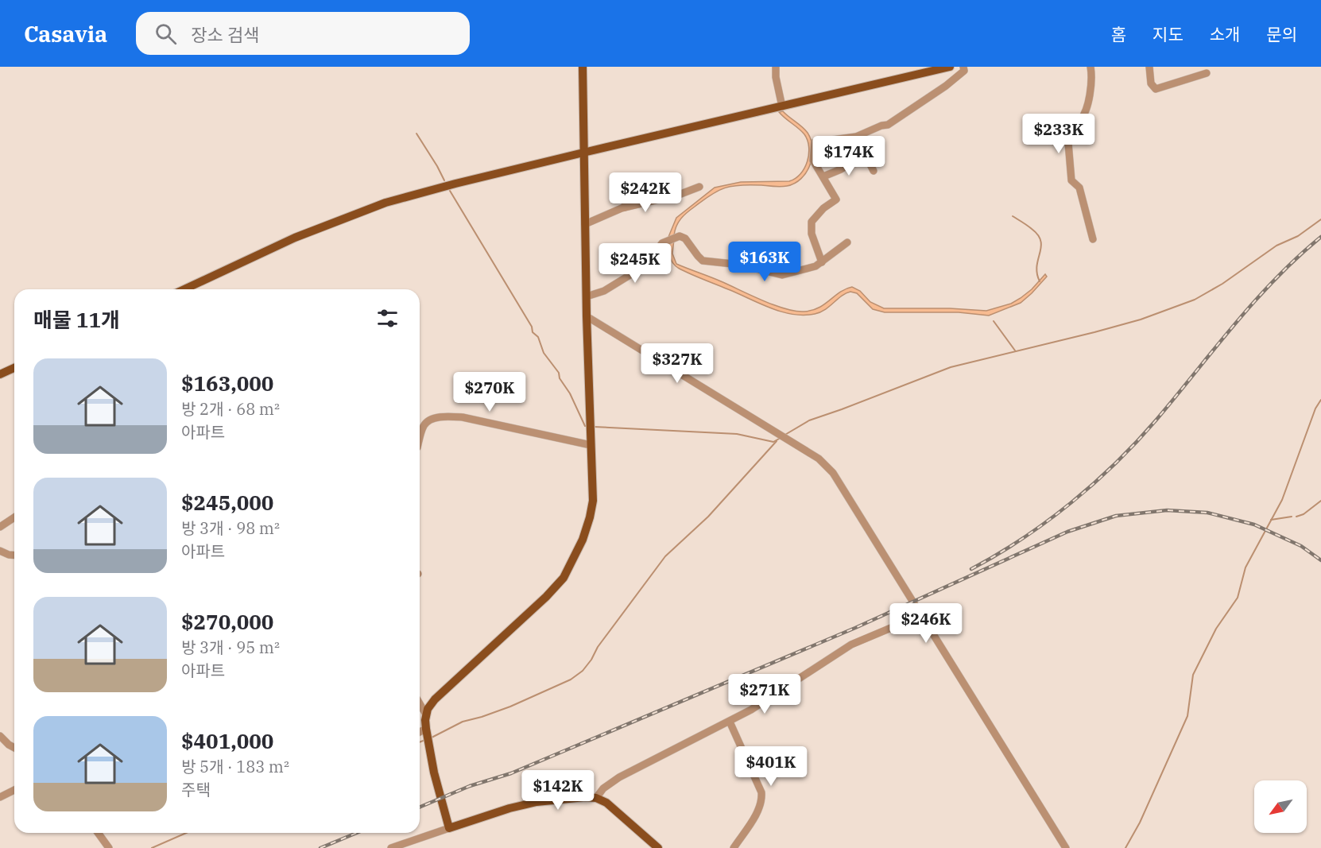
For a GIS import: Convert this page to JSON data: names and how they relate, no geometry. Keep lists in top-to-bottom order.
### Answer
{
  "north": "bottom left",
  "page": {
    "header": "Casavia",
    "search": "장소 검색",
    "nav": [
      "홈",
      "지도",
      "소개",
      "문의"
    ],
    "price": [
      "$233K",
      "$174K",
      "$242K",
      "$163K",
      "$245K",
      "$327K",
      "$270K",
      "$246K",
      "$271K",
      "$401K",
      "$142K"
    ],
    "heading": "매물 11개",
    "list": [
      {
        "name": "$163,000",
        "note": "방 2개 · 68 m² · 아파트"
      },
      {
        "name": "$245,000",
        "note": "방 3개 · 98 m² · 아파트"
      },
      {
        "name": "$270,000",
        "note": "방 3개 · 95 m² · 아파트"
      },
      {
        "name": "$401,000",
        "note": "방 5개 · 183 m² · 주택"
      }
    ]
  }
}
